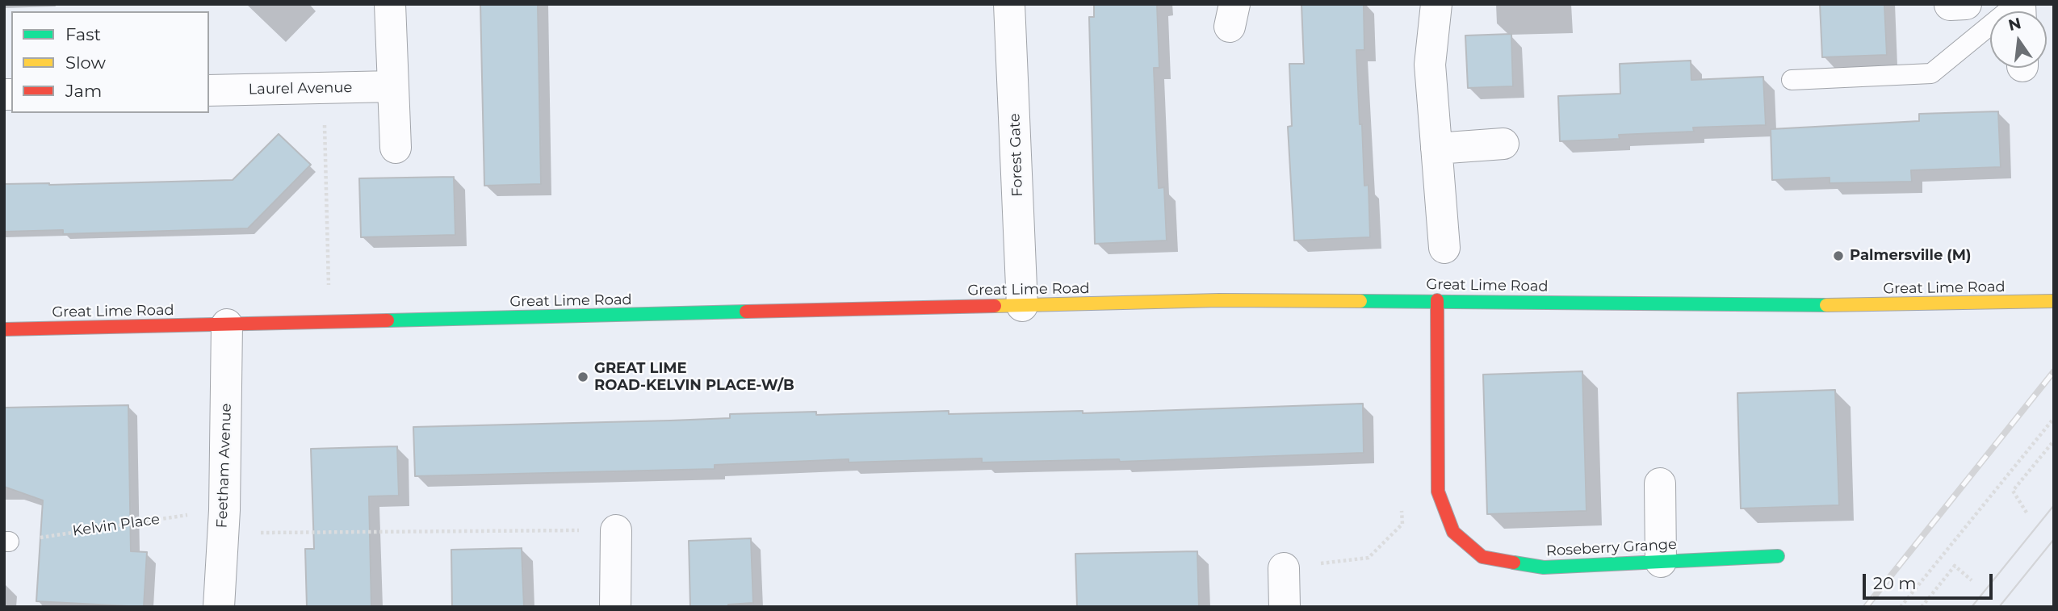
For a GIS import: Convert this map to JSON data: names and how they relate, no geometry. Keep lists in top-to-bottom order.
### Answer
{
  "streets": {
    "main road": ["Great Lime Road", "Roseberry Grange"],
    "street": ["Laurel Avenue", "Forest Gate", "Feetham Avenue"],
    "path": ["Kelvin Place"]
  },
  "crossings": [
    ["Forest Gate", "Great Lime Road"],
    ["Great Lime Road", "Feetham Avenue"],
    ["Great Lime Road", "Roseberry Grange"],
    ["Feetham Avenue", "Kelvin Place"]
  ],
  "places": ["Palmersville (M)", "GREAT LIME ROAD-KELVIN PLACE-W/B"],
  "legend": ["Fast", "Slow", "Jam"],
  "scale_bar": "20 m",
  "north": "top"
}
